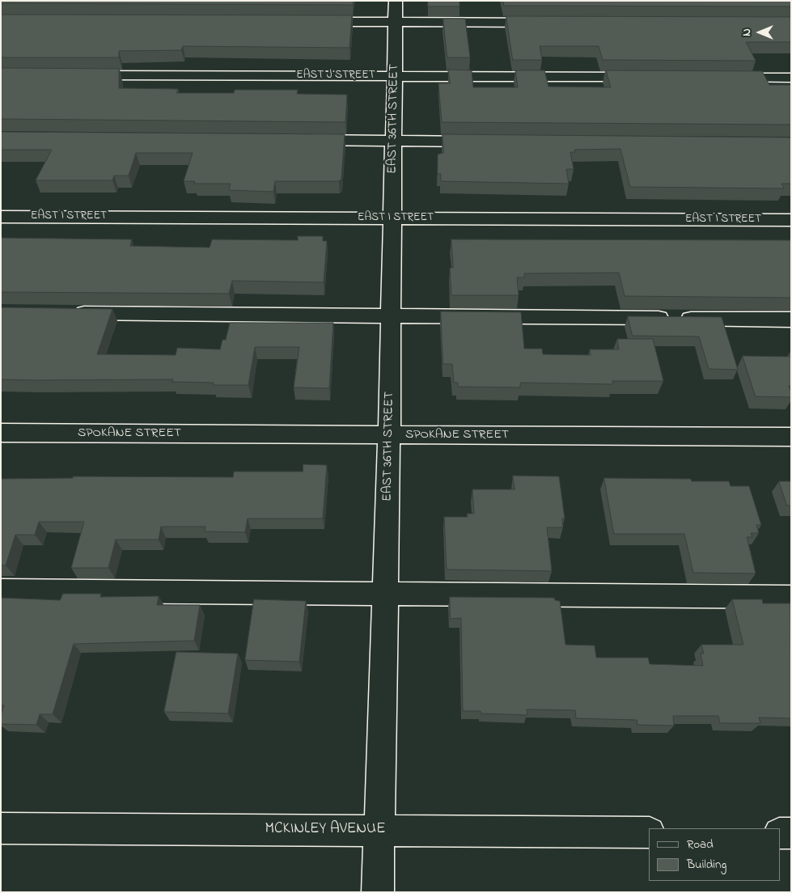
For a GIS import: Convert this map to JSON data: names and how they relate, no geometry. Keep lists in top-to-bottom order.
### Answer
{
  "streets": {
    "street": [
      "EAST J STREET",
      "EAST 36TH STREET",
      "EAST I STREET",
      "SPOKANE STREET",
      "MCKINLEY AVENUE"
    ]
  },
  "crossings": [
    ["EAST J STREET", "EAST 36TH STREET"],
    ["EAST 36TH STREET", "EAST I STREET"],
    ["EAST 36TH STREET", "SPOKANE STREET"],
    ["EAST 36TH STREET", "MCKINLEY AVENUE"]
  ],
  "legend": ["Road", "Building"],
  "north": "left"
}
